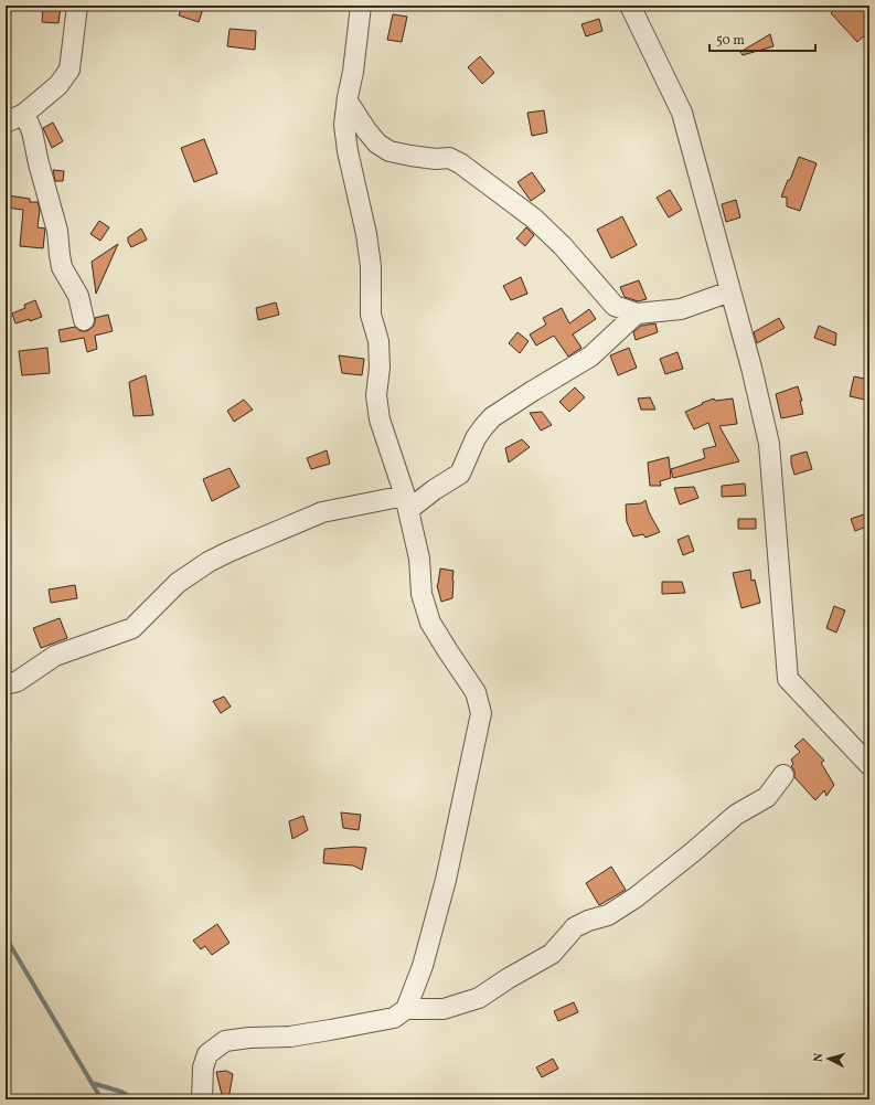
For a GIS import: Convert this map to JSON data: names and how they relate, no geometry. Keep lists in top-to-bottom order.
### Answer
{
  "scale_bar": "50 m",
  "north": "left"
}
